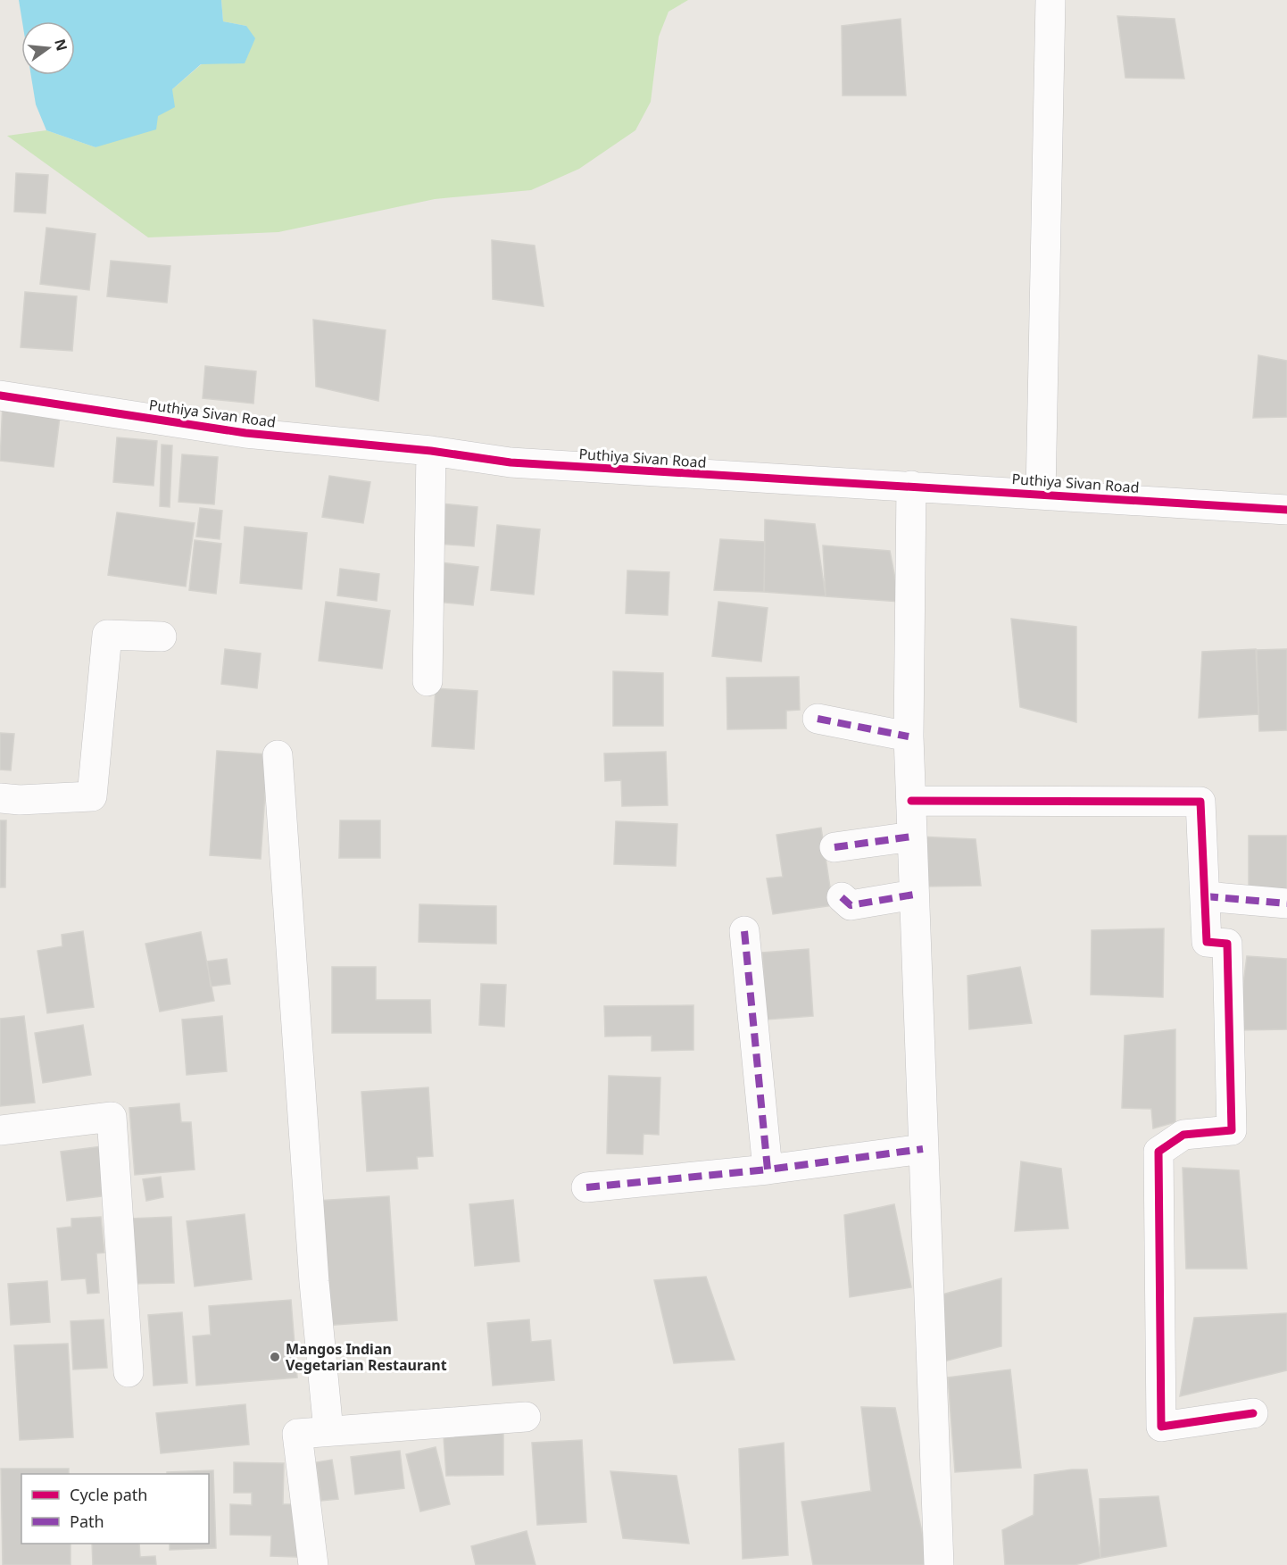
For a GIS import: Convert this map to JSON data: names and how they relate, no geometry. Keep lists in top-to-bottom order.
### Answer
{
  "streets": {
    "street": ["Puthiya Sivan Road"]
  },
  "places": ["Mangos Indian Vegetarian Restaurant"],
  "legend": ["Cycle path", "Path"],
  "north": "right"
}
